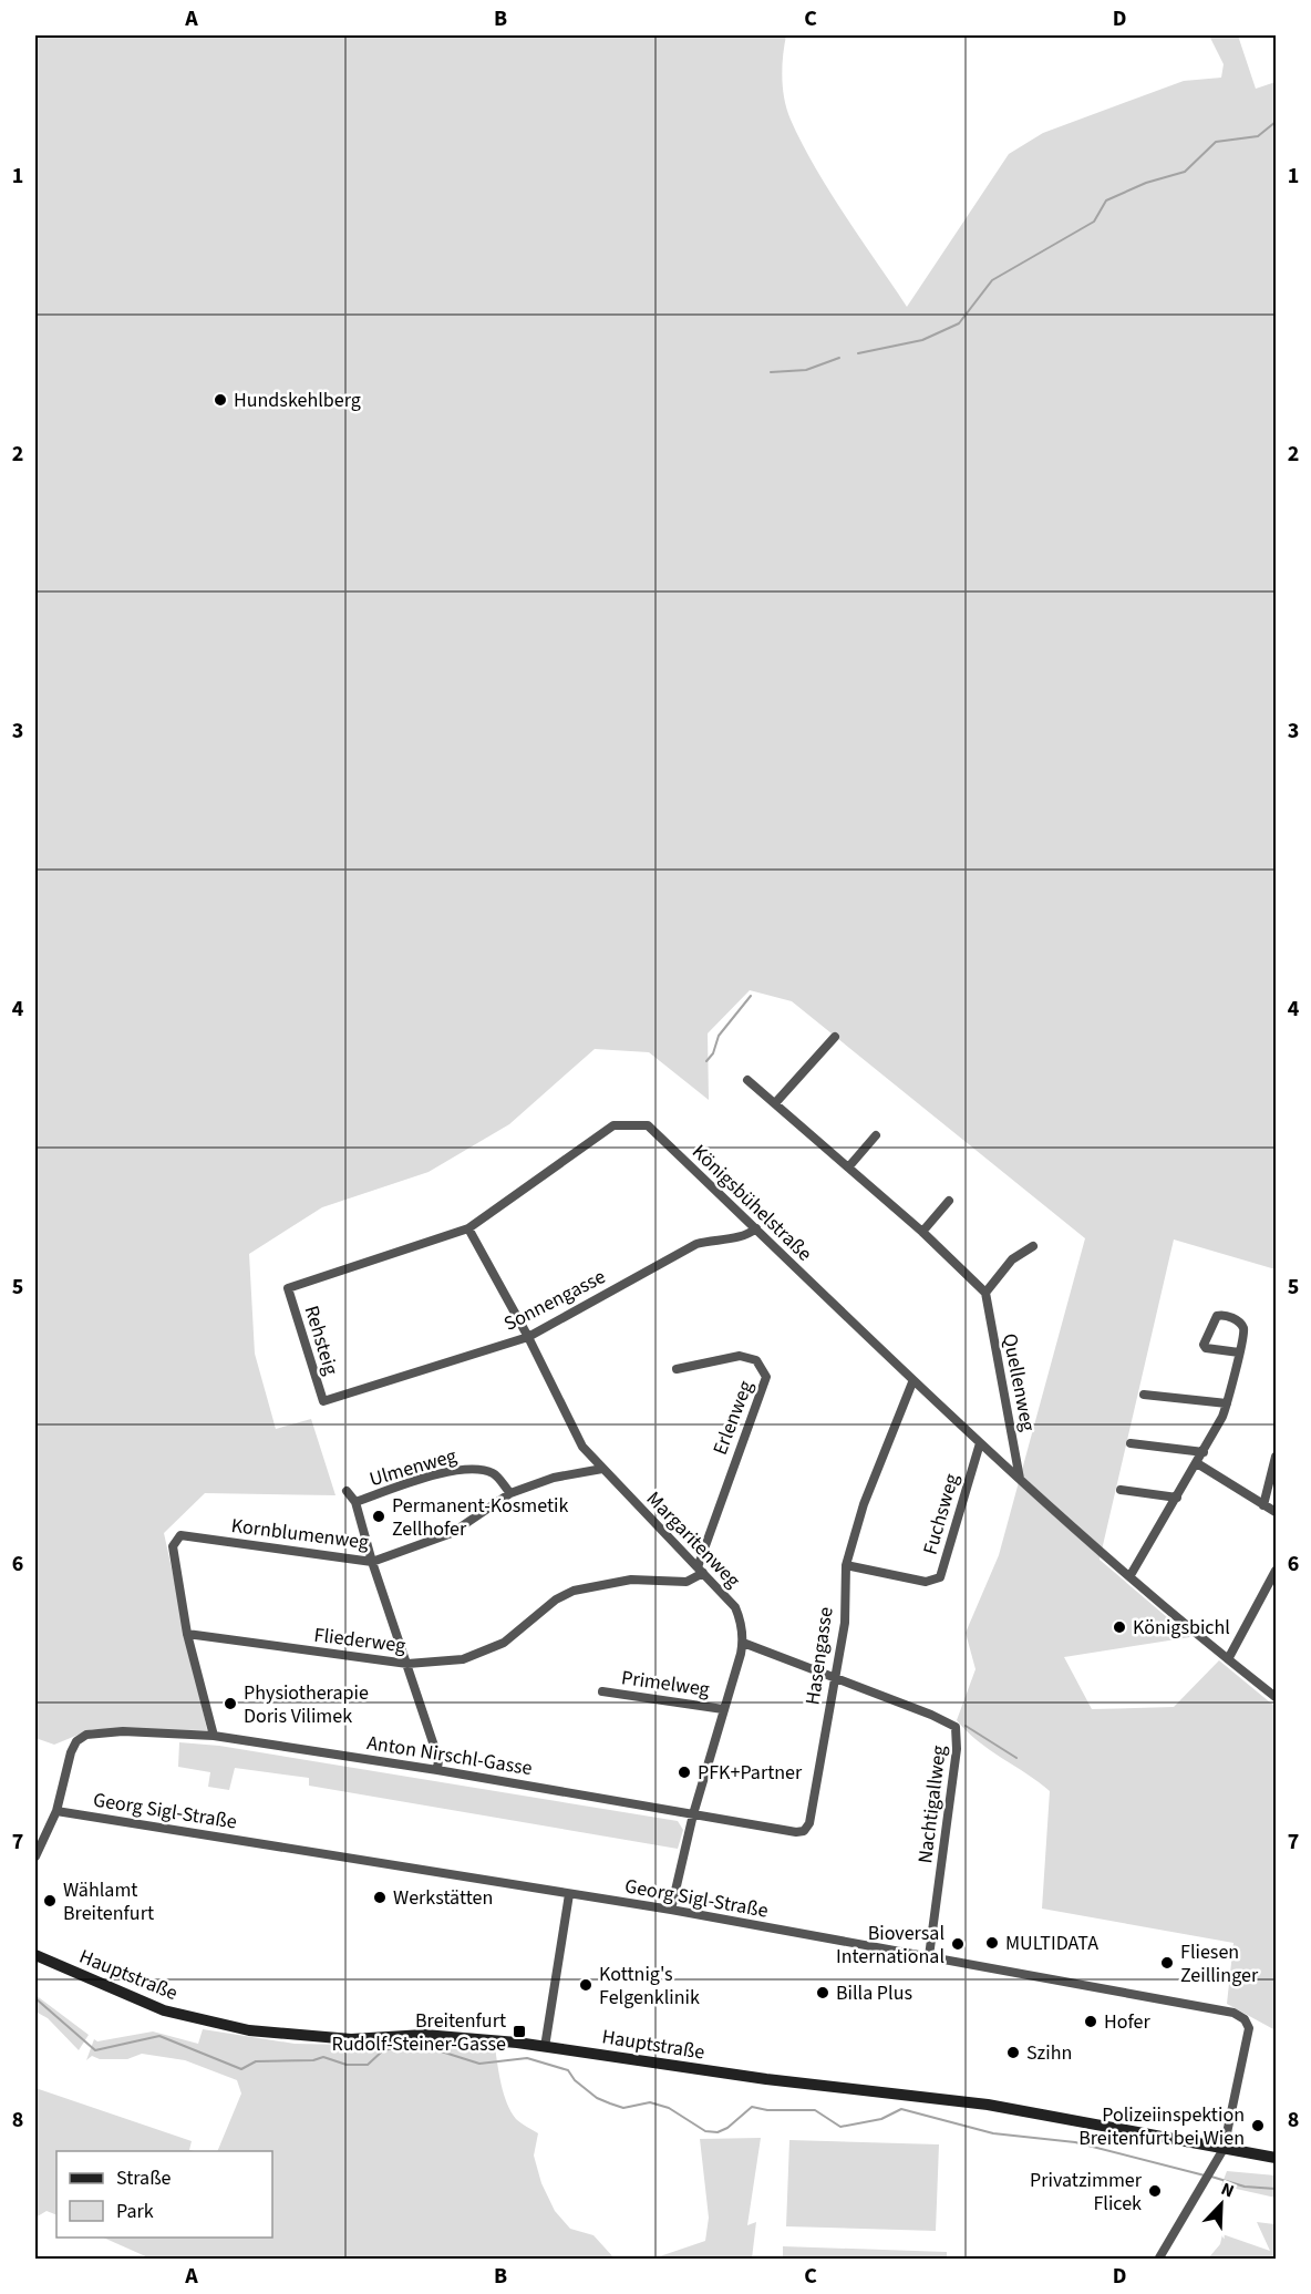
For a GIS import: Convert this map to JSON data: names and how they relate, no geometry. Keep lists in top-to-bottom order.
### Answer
{
  "streets": {
    "main road": ["Hauptstraße"],
    "street": [
      "Königsbühelstraße",
      "Sonnengasse",
      "Rehsteig",
      "Quellenweg",
      "Erlenweg",
      "Ulmenweg",
      "Fuchsweg",
      "Kornblumenweg",
      "Margaritenweg",
      "Fliederweg",
      "Hasengasse",
      "Primelweg",
      "Anton Nirschl-Gasse",
      "Nachtigallweg",
      "Georg Sigl-Straße"
    ]
  },
  "crossings": [
    ["Königsbühelstraße", "Sonnengasse"],
    ["Königsbühelstraße", "Rehsteig"],
    ["Königsbühelstraße", "Quellenweg"],
    ["Königsbühelstraße", "Fuchsweg"],
    ["Königsbühelstraße", "Margaritenweg"],
    ["Königsbühelstraße", "Hasengasse"],
    ["Sonnengasse", "Rehsteig"],
    ["Sonnengasse", "Margaritenweg"],
    ["Erlenweg", "Margaritenweg"],
    ["Erlenweg", "Fliederweg"],
    ["Ulmenweg", "Kornblumenweg"],
    ["Fuchsweg", "Hasengasse"],
    ["Kornblumenweg", "Margaritenweg"],
    ["Kornblumenweg", "Fliederweg"],
    ["Kornblumenweg", "Anton Nirschl-Gasse"],
    ["Margaritenweg", "Fliederweg"],
    ["Margaritenweg", "Hasengasse"],
    ["Margaritenweg", "Primelweg"],
    ["Margaritenweg", "Anton Nirschl-Gasse"],
    ["Margaritenweg", "Nachtigallweg"],
    ["Margaritenweg", "Georg Sigl-Straße"],
    ["Hasengasse", "Anton Nirschl-Gasse"],
    ["Hasengasse", "Nachtigallweg"],
    ["Anton Nirschl-Gasse", "Georg Sigl-Straße"],
    ["Nachtigallweg", "Georg Sigl-Straße"],
    ["Georg Sigl-Straße", "Hauptstraße"]
  ],
  "places": {
    "other": [
      "Hundskehlberg",
      "Permanent-Kosmetik Zellhofer",
      "Königsbichl",
      "Physiotherapie Doris Vilimek",
      "PFK+Partner",
      "Werkstätten",
      "Wählamt Breitenfurt",
      "MULTIDATA",
      "Bioversal International",
      "Fliesen Zeillinger",
      "Kottnig's Felgenklinik",
      "Billa Plus",
      "Hofer",
      "Szihn",
      "Polizeiinspektion Breitenfurt bei Wien",
      "Privatzimmer Flicek"
    ],
    "transit": ["Breitenfurt Rudolf-Steiner-Gasse"]
  },
  "legend": ["Straße", "Park"],
  "north": "top right",
  "grid": {
    "columns": [
      "A",
      "B",
      "C",
      "D"
    ],
    "rows": [
      "1",
      "2",
      "3",
      "4",
      "5",
      "6",
      "7",
      "8"
    ]
  }
}
